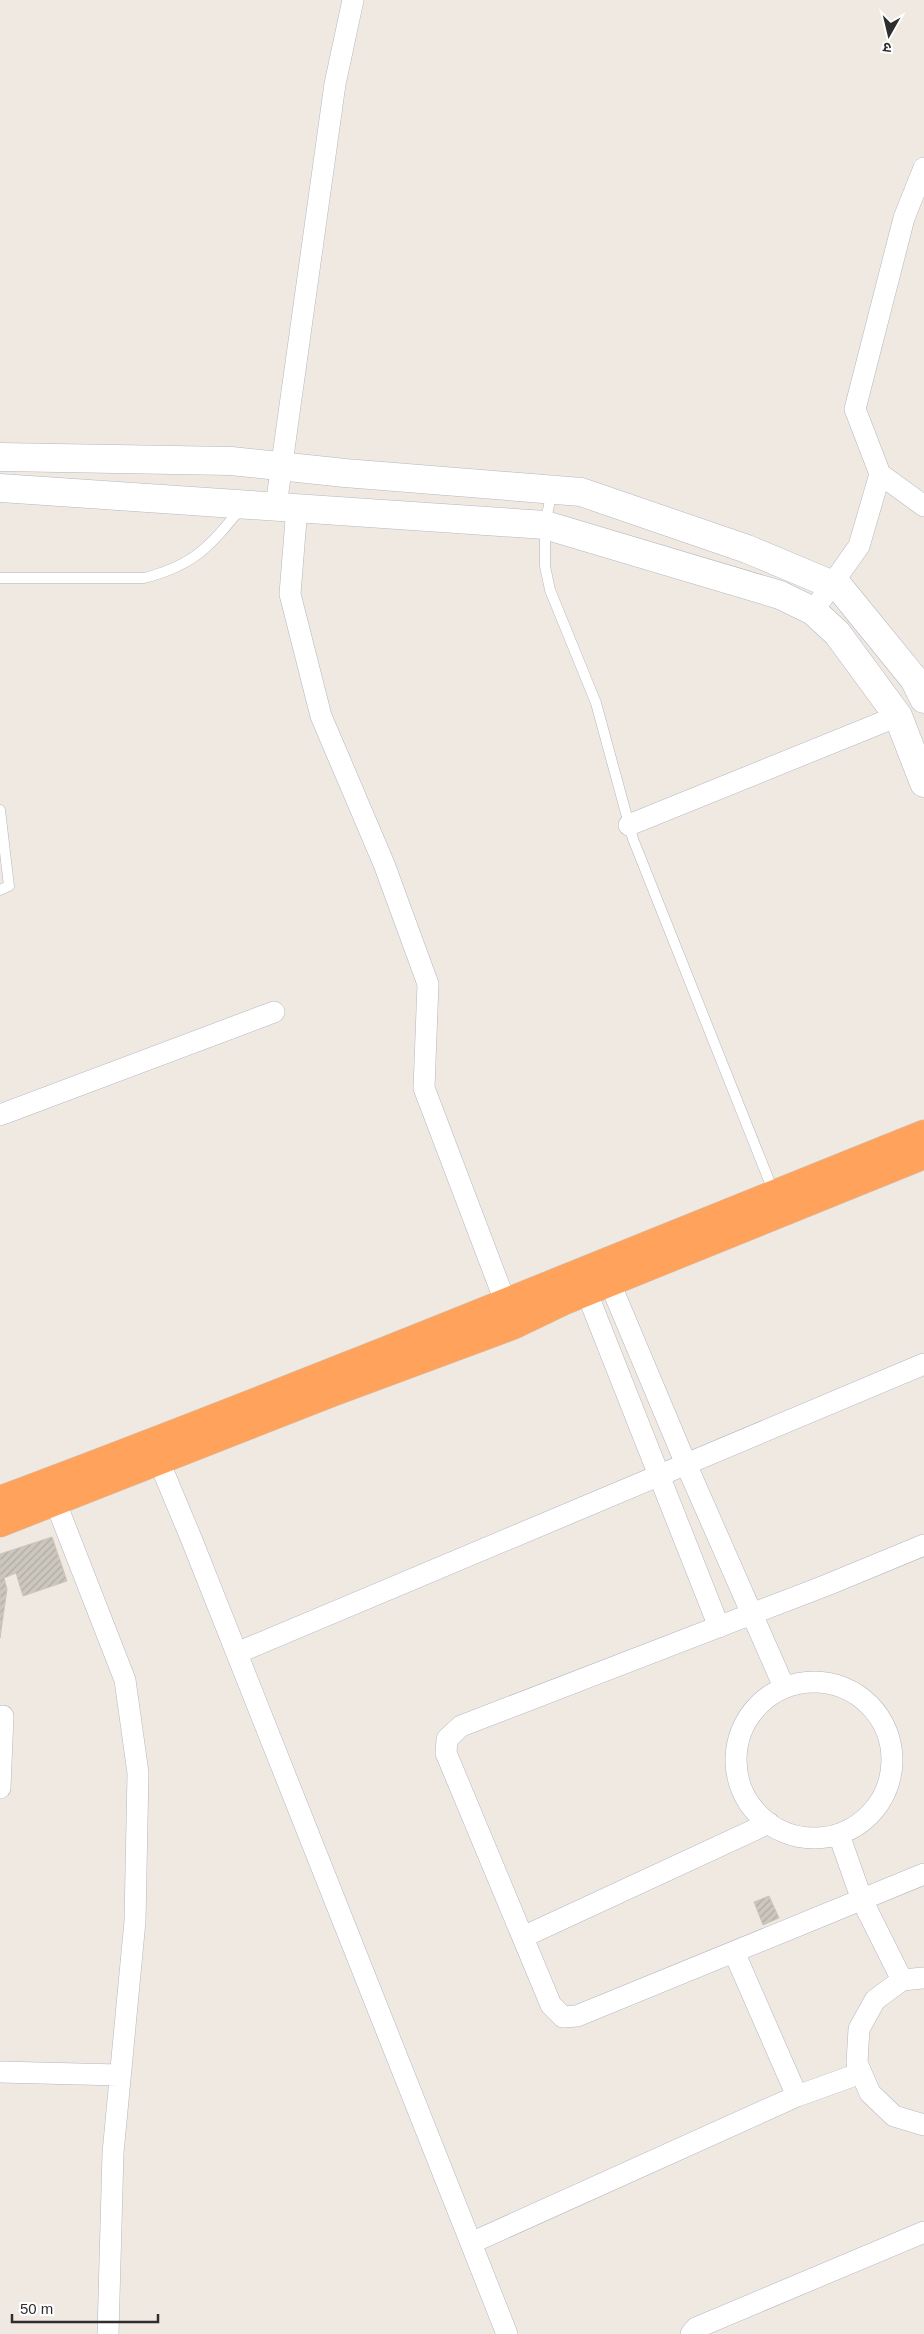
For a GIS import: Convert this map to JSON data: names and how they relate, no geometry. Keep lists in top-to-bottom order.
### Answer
{
  "scale_bar": "50 m",
  "north": "bottom"
}
